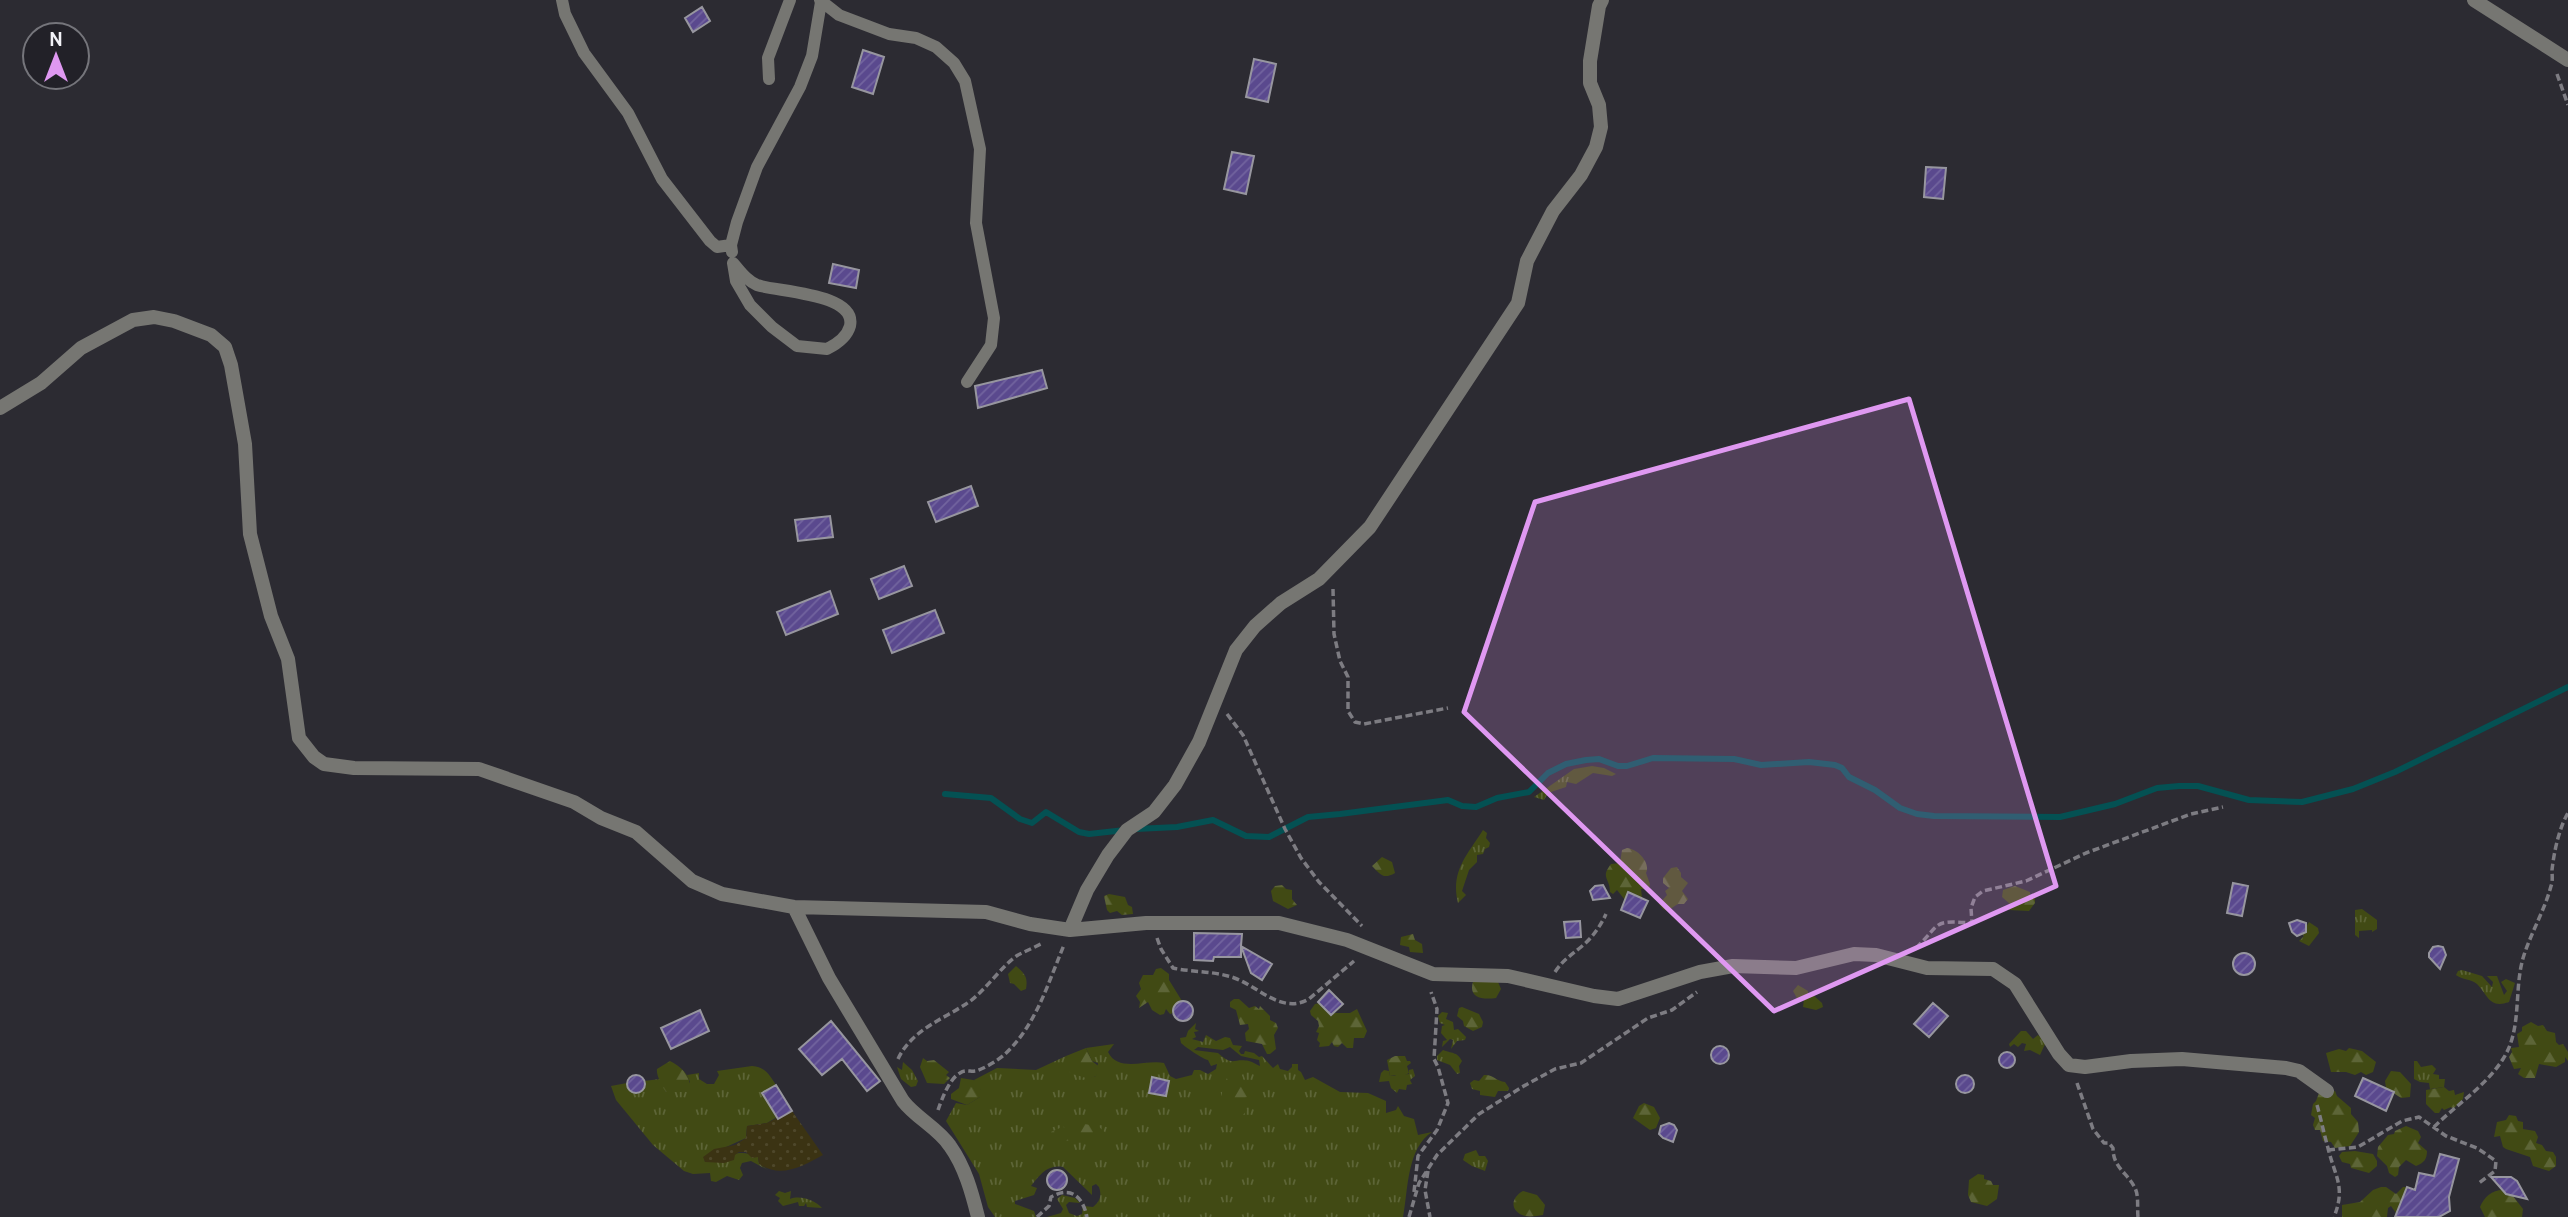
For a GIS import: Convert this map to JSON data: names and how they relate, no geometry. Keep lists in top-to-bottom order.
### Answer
{
  "north": "top"
}
